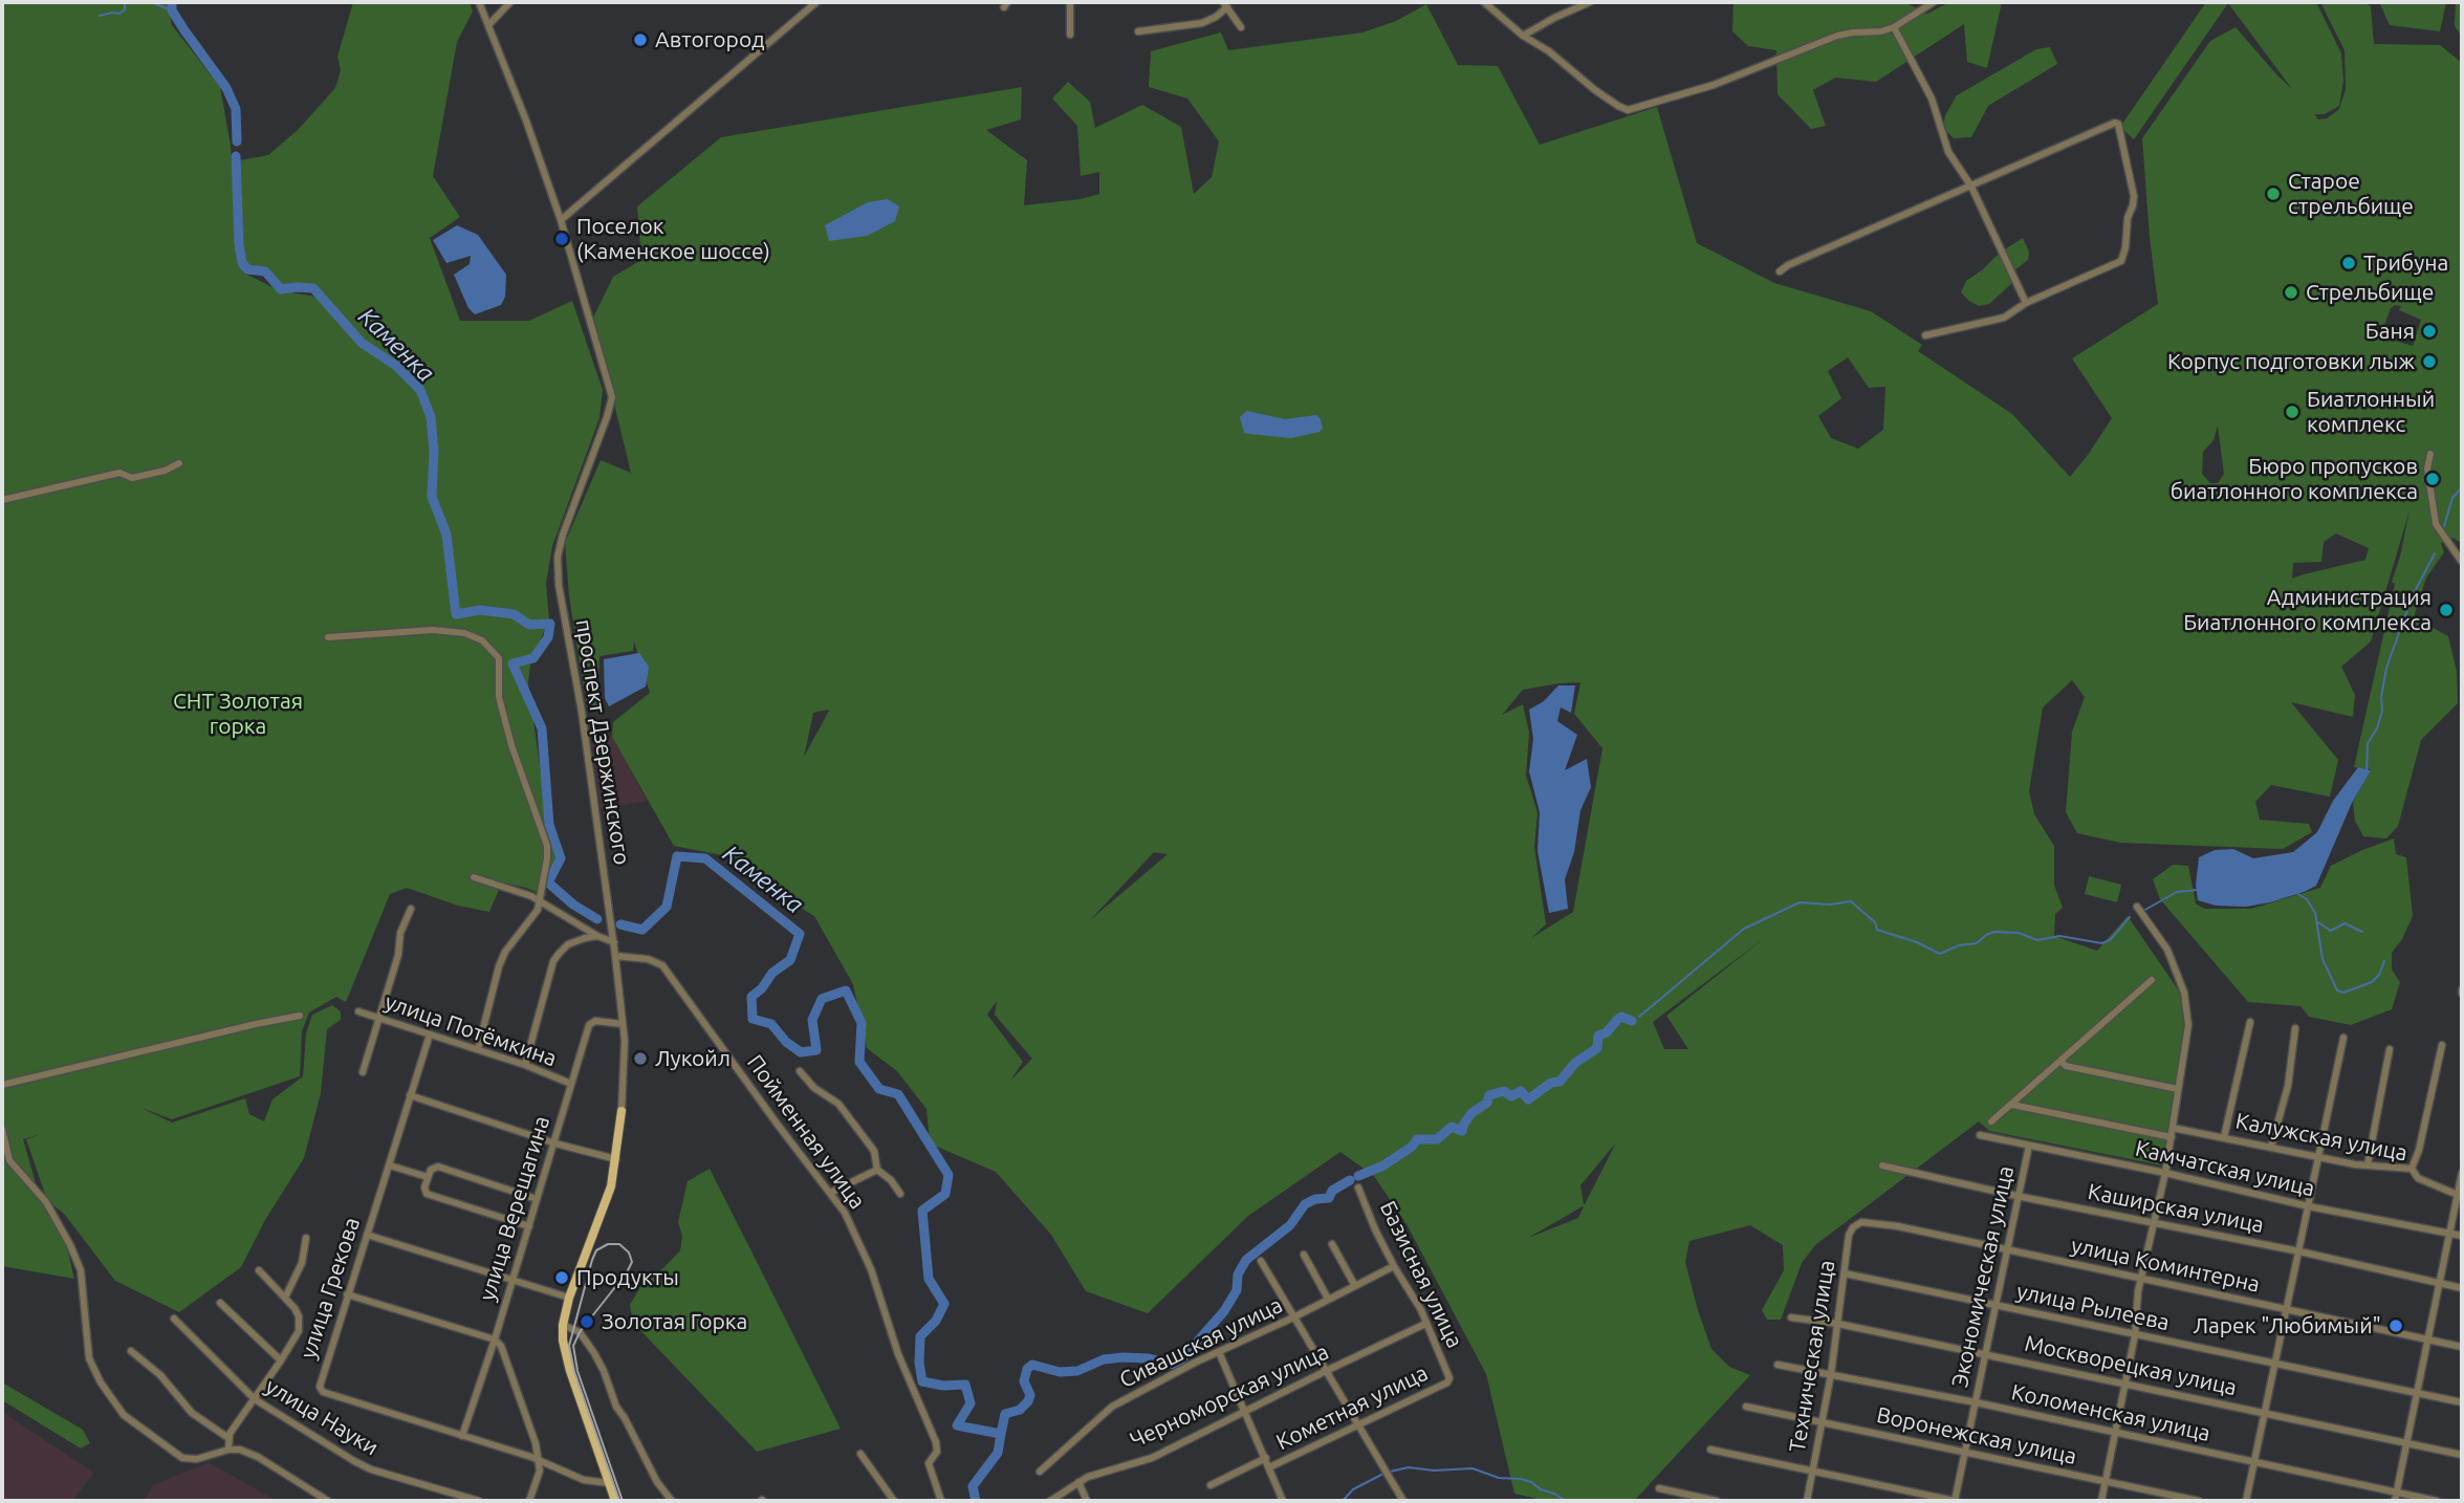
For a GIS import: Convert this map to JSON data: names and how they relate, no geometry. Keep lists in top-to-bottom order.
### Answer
{
  "streets": {
    "main road": ["проспект Дзержинского"],
    "street": [
      "улица Потёмкина",
      "Пойменная улица",
      "Калужская улица",
      "Камчатская улица",
      "улица Верещагина",
      "Каширская улица",
      "улица Коминтерна",
      "Базисная улица",
      "Экономическая улица",
      "улица Грекова",
      "улица Рылеева",
      "Сивашская улица",
      "Техническая улица",
      "Москворецкая улица",
      "Черноморская улица",
      "Кометная улица",
      "Коломенская улица",
      "улица Науки",
      "Воронежская улица"
    ]
  },
  "crossings": [
    ["проспект Дзержинского", "Пойменная улица"],
    ["проспект Дзержинского", "улица Верещагина"],
    ["проспект Дзержинского", "улица Грекова"],
    ["улица Потёмкина", "улица Верещагина"],
    ["улица Потёмкина", "улица Грекова"],
    ["Камчатская улица", "Экономическая улица"],
    ["улица Верещагина", "улица Грекова"],
    ["Каширская улица", "Экономическая улица"],
    ["улица Коминтерна", "Экономическая улица"],
    ["улица Коминтерна", "Техническая улица"],
    ["Базисная улица", "Сивашская улица"],
    ["Базисная улица", "Черноморская улица"],
    ["Базисная улица", "Кометная улица"],
    ["Экономическая улица", "улица Рылеева"],
    ["Экономическая улица", "Москворецкая улица"],
    ["Экономическая улица", "Коломенская улица"],
    ["Экономическая улица", "Воронежская улица"],
    ["улица Рылеева", "Техническая улица"],
    ["Техническая улица", "Москворецкая улица"],
    ["Техническая улица", "Коломенская улица"],
    ["Техническая улица", "Воронежская улица"]
  ],
  "water": ["Каменка"],
  "parks": ["СНТ Золотая горка"],
  "places": [
    "Автогород",
    "Старое стрельбище",
    "Поселок (Каменское шоссе)",
    "Трибуна",
    "Стрельбище",
    "Баня",
    "Корпус подготовки лыж",
    "Биатлонный комплекс",
    "Бюро пропусков биатлонного комплекса",
    "Администрация Биатлонного комплекса",
    "Лукойл",
    "Продукты",
    "Золотая Горка",
    "Ларек \"Любимый\""
  ]
}
